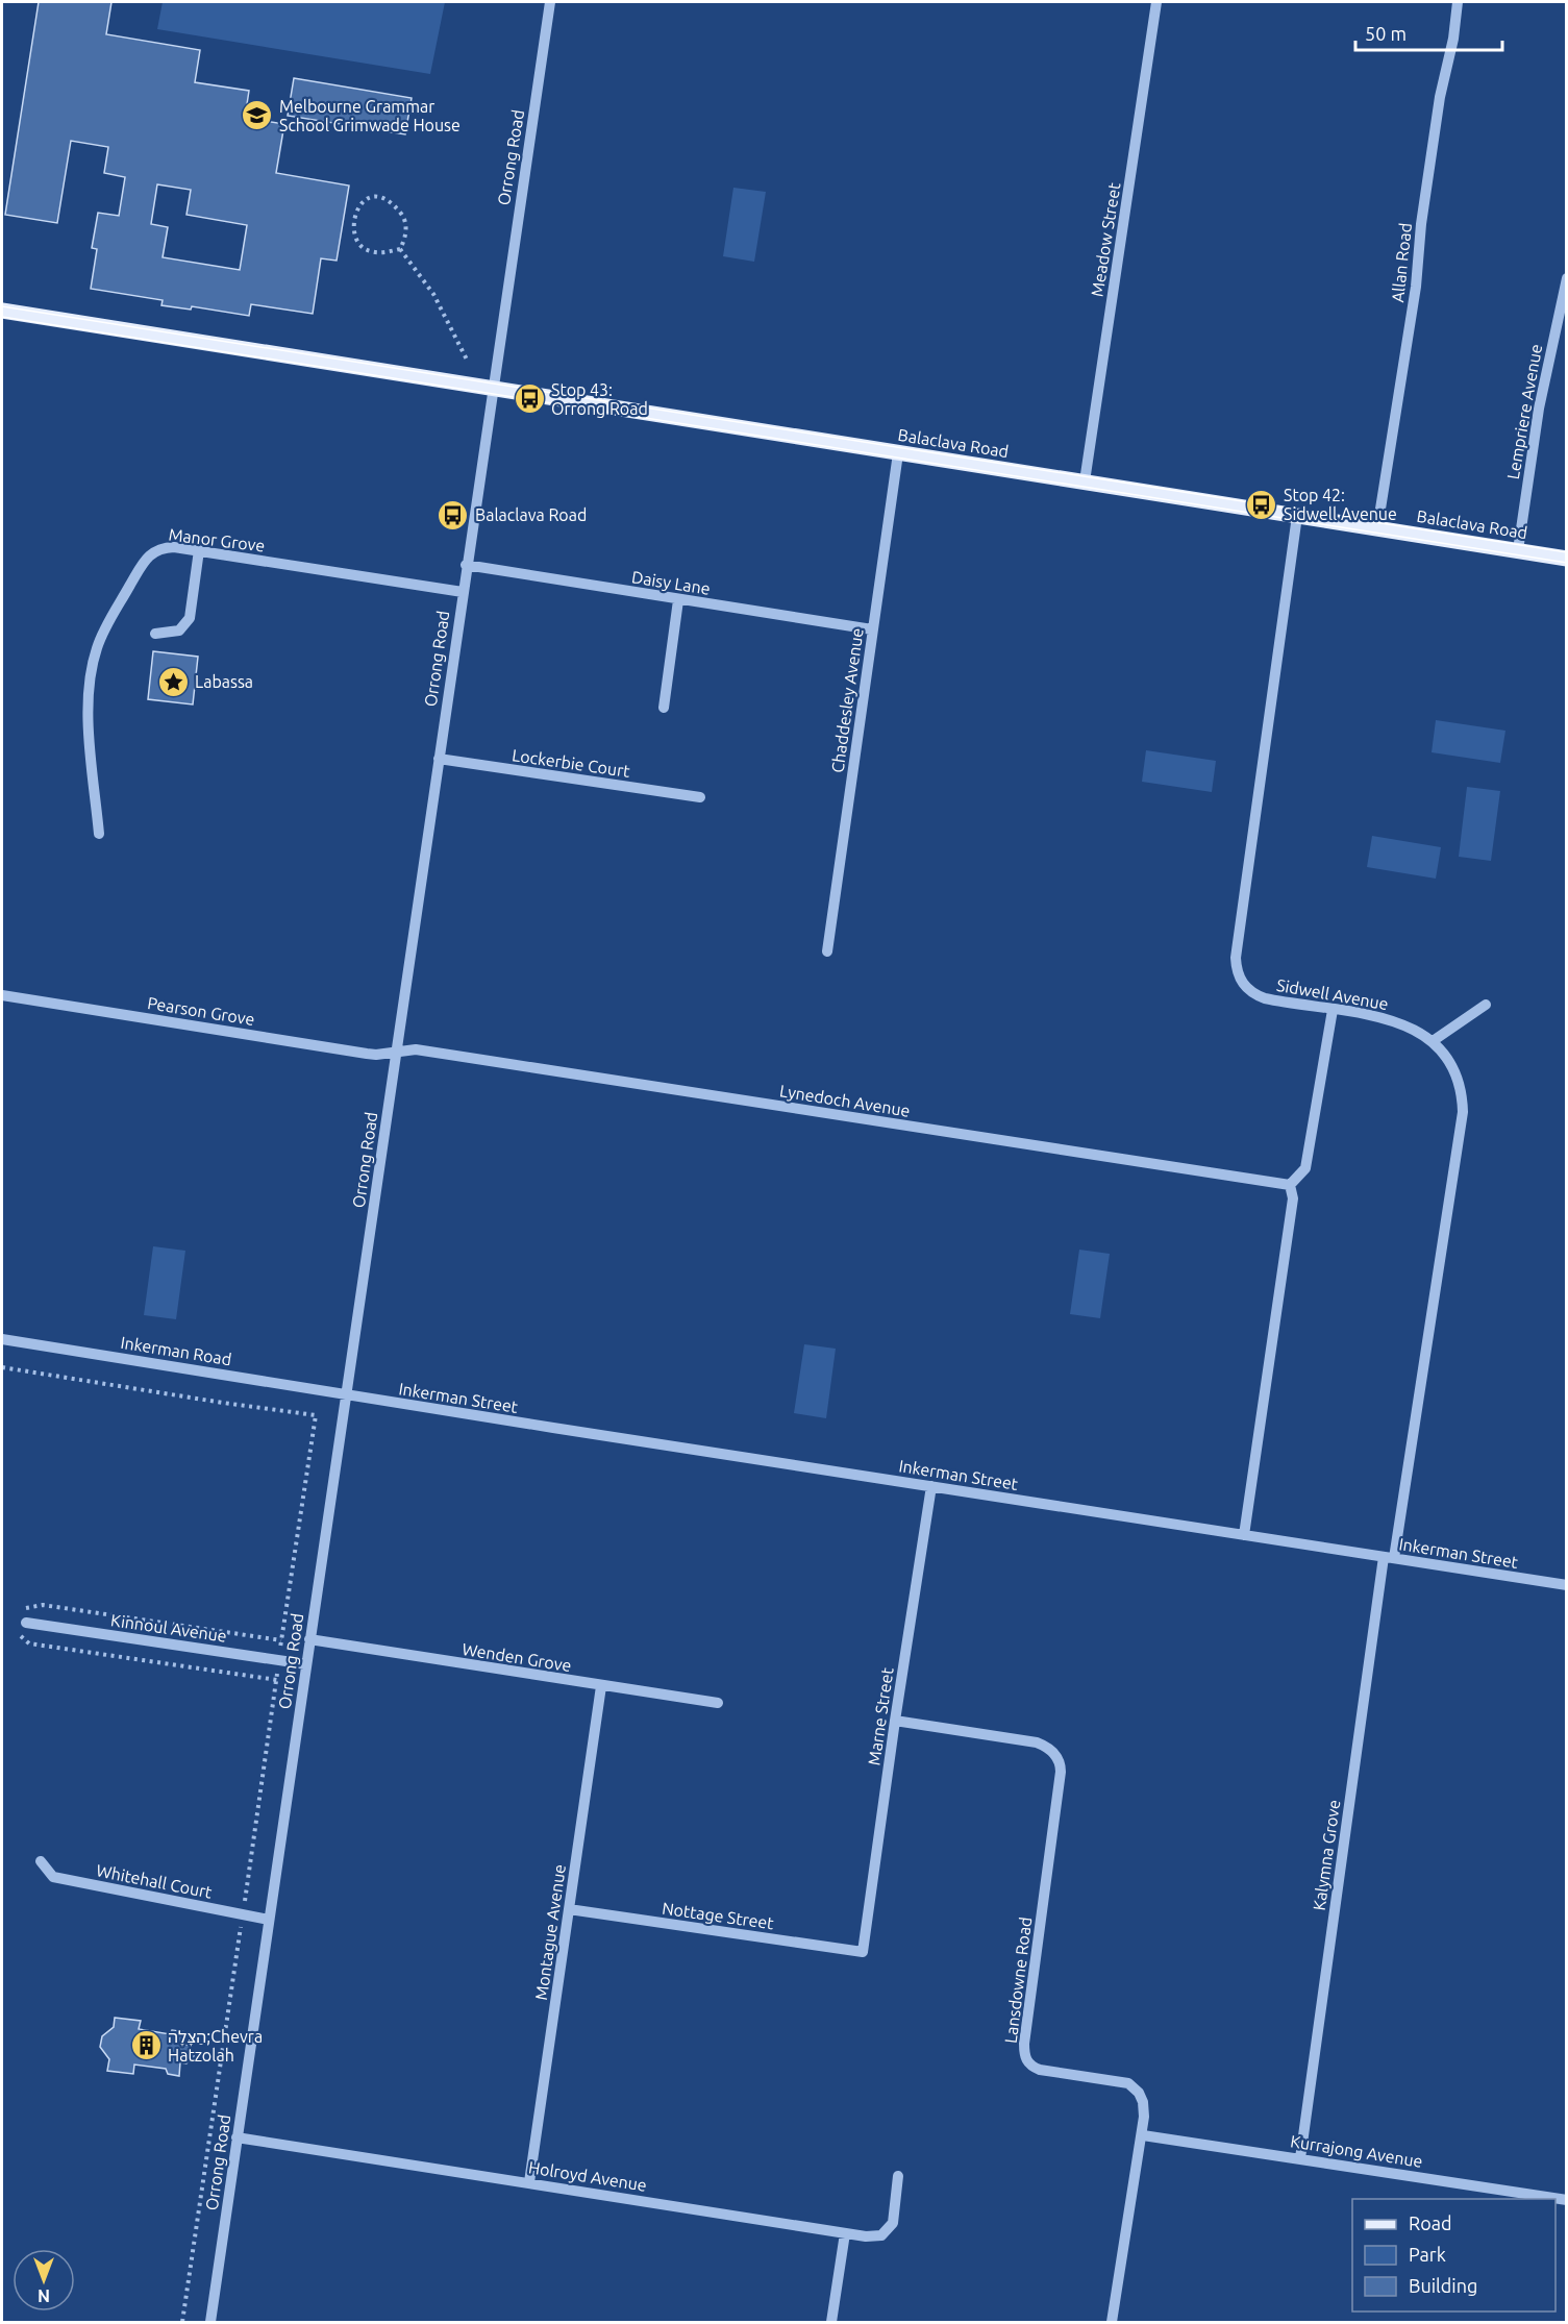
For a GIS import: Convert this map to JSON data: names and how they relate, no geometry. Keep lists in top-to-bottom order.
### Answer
{
  "streets": {
    "main road": ["Balaclava Road"],
    "street": [
      "Orrong Road",
      "Meadow Street",
      "Allan Road",
      "Lempriere Avenue",
      "Manor Grove",
      "Daisy Lane",
      "Chaddesley Avenue",
      "Lockerbie Court",
      "Sidwell Avenue",
      "Pearson Grove",
      "Lynedoch Avenue",
      "Inkerman Road",
      "Inkerman Street",
      "Kinnoul Avenue",
      "Wenden Grove",
      "Marne Street",
      "Kalymna Grove",
      "Whitehall Court",
      "Nottage Street",
      "Montague Avenue",
      "Lansdowne Road",
      "Kurrajong Avenue",
      "Holroyd Avenue"
    ]
  },
  "crossings": [
    ["Orrong Road", "Balaclava Road"],
    ["Orrong Road", "Manor Grove"],
    ["Orrong Road", "Daisy Lane"],
    ["Orrong Road", "Lockerbie Court"],
    ["Orrong Road", "Pearson Grove"],
    ["Orrong Road", "Lynedoch Avenue"],
    ["Orrong Road", "Inkerman Road"],
    ["Orrong Road", "Inkerman Street"],
    ["Orrong Road", "Kinnoul Avenue"],
    ["Orrong Road", "Wenden Grove"],
    ["Orrong Road", "Whitehall Court"],
    ["Orrong Road", "Holroyd Avenue"],
    ["Meadow Street", "Balaclava Road"],
    ["Allan Road", "Balaclava Road"],
    ["Lempriere Avenue", "Balaclava Road"],
    ["Balaclava Road", "Chaddesley Avenue"],
    ["Balaclava Road", "Sidwell Avenue"],
    ["Daisy Lane", "Chaddesley Avenue"],
    ["Sidwell Avenue", "Inkerman Street"],
    ["Sidwell Avenue", "Kalymna Grove"],
    ["Pearson Grove", "Lynedoch Avenue"],
    ["Inkerman Road", "Inkerman Street"],
    ["Inkerman Street", "Marne Street"],
    ["Inkerman Street", "Kalymna Grove"],
    ["Wenden Grove", "Montague Avenue"],
    ["Marne Street", "Nottage Street"],
    ["Marne Street", "Lansdowne Road"],
    ["Kalymna Grove", "Kurrajong Avenue"],
    ["Nottage Street", "Montague Avenue"],
    ["Montague Avenue", "Holroyd Avenue"],
    ["Lansdowne Road", "Kurrajong Avenue"]
  ],
  "places": {
    "school or university": ["Melbourne Grammar School Grimwade House"],
    "bus stop": ["Stop 43: Orrong Road", "Stop 42: Sidwell Avenue", "Balaclava Road"],
    "place": ["Labassa"],
    "building": ["הַצָּלָה;Chevra Hatzolah"]
  },
  "legend": ["Road", "Park", "Building"],
  "scale_bar": "50 m",
  "north": "bottom"
}
